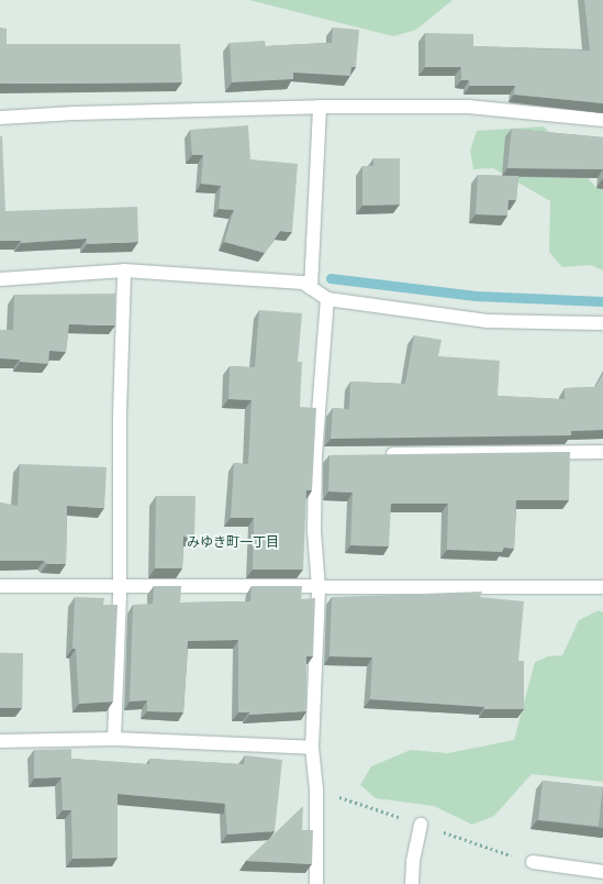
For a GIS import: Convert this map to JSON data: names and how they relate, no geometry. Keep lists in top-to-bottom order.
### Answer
{
  "districts": ["みゆき町一丁目"]
}
